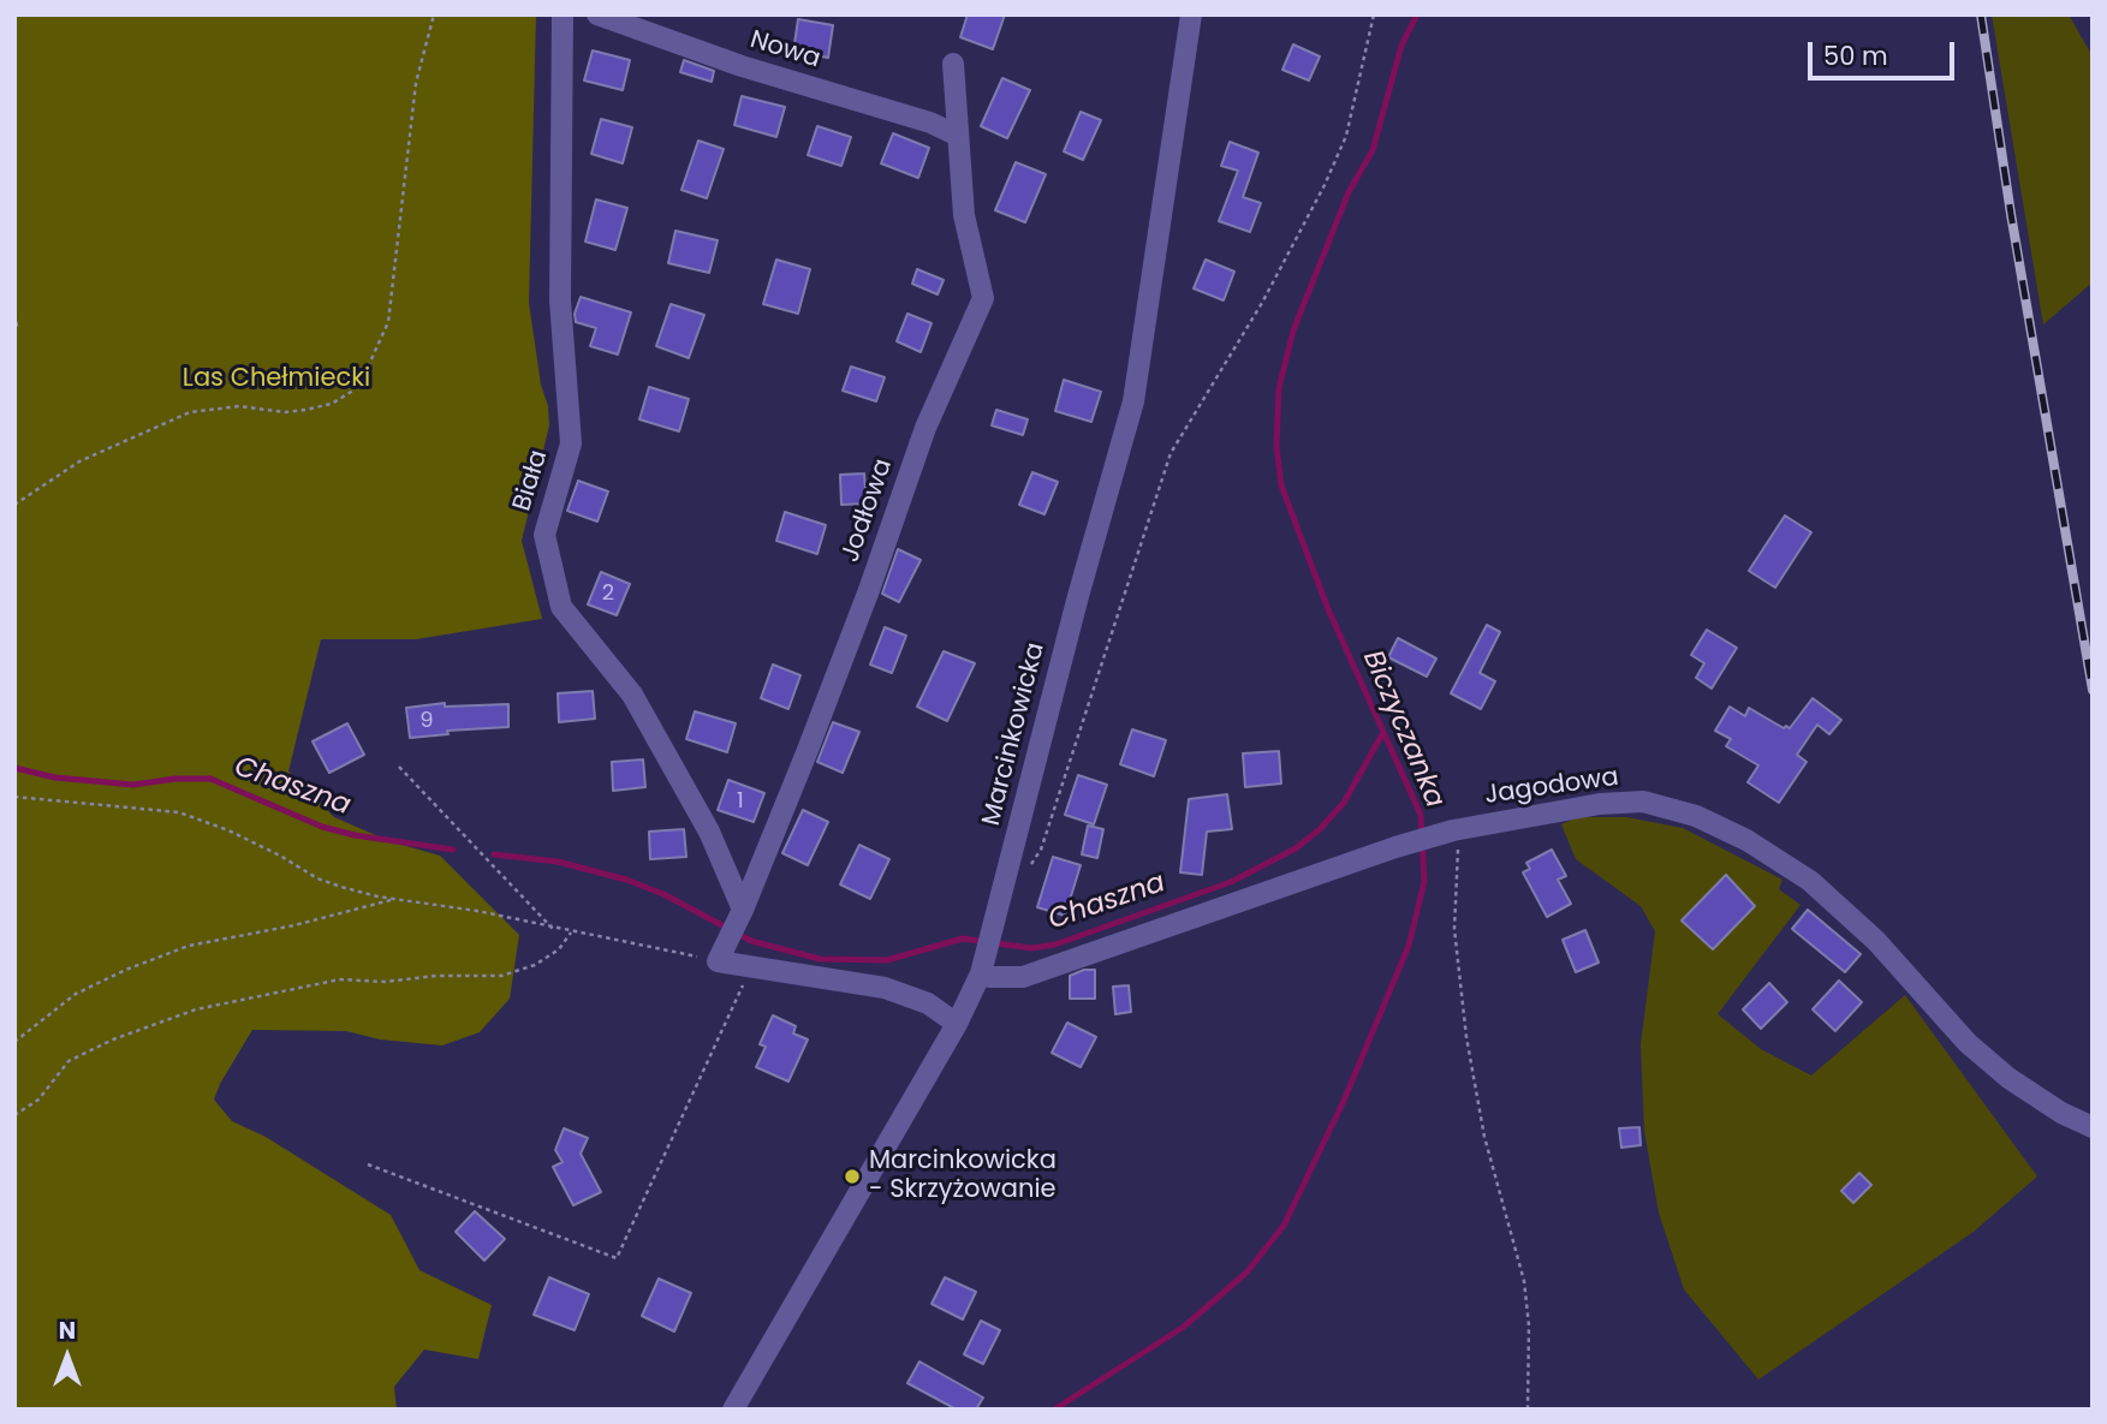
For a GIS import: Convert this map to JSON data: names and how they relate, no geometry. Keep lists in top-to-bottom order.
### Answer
{
  "streets": {
    "street": [
      "Nowa",
      "Biała",
      "Jodłowa",
      "Marcinkowicka",
      "Jagodowa"
    ]
  },
  "crossings": [
    ["Nowa", "Jodłowa"],
    ["Biała", "Jodłowa"],
    ["Marcinkowicka", "Jagodowa"]
  ],
  "water": ["Biczyczanka", "Chaszna"],
  "parks": ["Las Chełmiecki"],
  "places": ["Marcinkowicka - Skrzyżowanie"],
  "house_numbers": ["2", "9", "1"],
  "scale_bar": "50 m",
  "north": "top"
}
